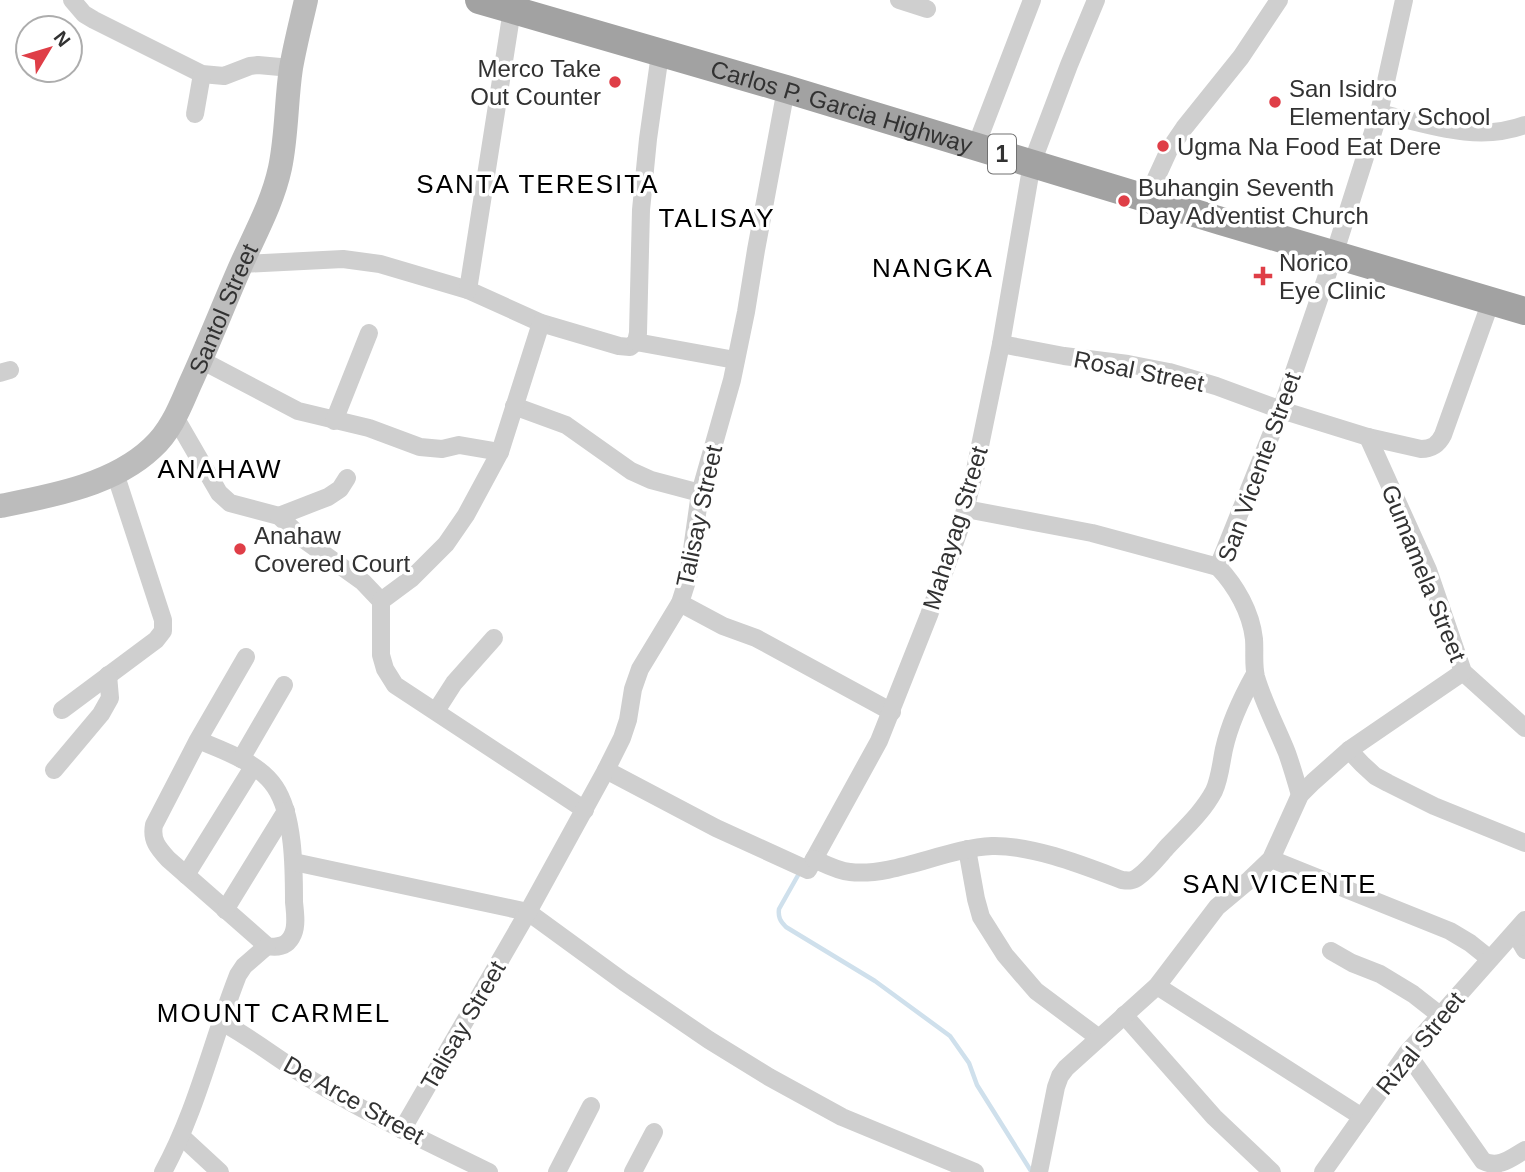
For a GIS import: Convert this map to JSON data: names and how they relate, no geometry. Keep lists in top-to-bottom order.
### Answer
{
  "streets": {
    "highway": ["Carlos P. Garcia Highway", "1"],
    "main road": ["Santol Street"],
    "street": [
      "Rosal Street",
      "San Vicente Street",
      "Talisay Street",
      "Mahayag Street",
      "Gumamela Street",
      "Rizal Street",
      "De Arce Street"
    ]
  },
  "crossings": [
    ["Carlos P. Garcia Highway", "Rosal Street"],
    ["Carlos P. Garcia Highway", "San Vicente Street"],
    ["Carlos P. Garcia Highway", "Talisay Street"],
    ["Carlos P. Garcia Highway", "Mahayag Street"],
    ["Rosal Street", "San Vicente Street"],
    ["Rosal Street", "Mahayag Street"],
    ["Rosal Street", "Gumamela Street"],
    ["Talisay Street", "De Arce Street"]
  ],
  "districts": [
    "SANTA TERESITA",
    "TALISAY",
    "NANGKA",
    "ANAHAW",
    "SAN VICENTE",
    "MOUNT CARMEL"
  ],
  "places": {
    "other": [
      "Merco Take Out Counter",
      "San Isidro Elementary School",
      "Ugma Na Food Eat Dere",
      "Buhangin Seventh Day Adventist Church",
      "Anahaw Covered Court"
    ],
    "health": ["Norico Eye Clinic"]
  },
  "north": "top right"
}
